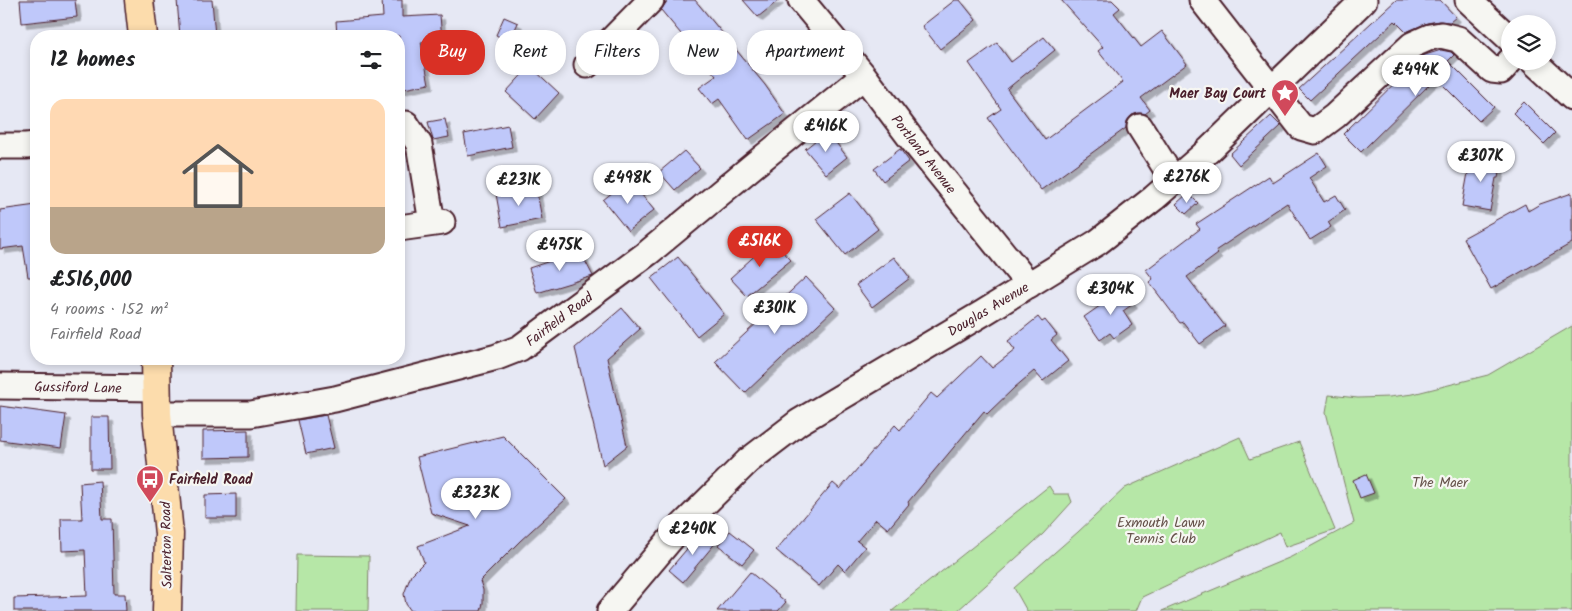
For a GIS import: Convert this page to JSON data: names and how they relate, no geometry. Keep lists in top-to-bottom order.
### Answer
{
  "streets": {
    "main road": ["Salterton Road"],
    "street": [
      "Portland Avenue",
      "Douglas Avenue",
      "Fairfield Road",
      "Gussiford Lane"
    ]
  },
  "crossings": [
    ["Portland Avenue", "Douglas Avenue"],
    ["Portland Avenue", "Fairfield Road"],
    ["Fairfield Road", "Gussiford Lane"],
    ["Fairfield Road", "Salterton Road"],
    ["Gussiford Lane", "Salterton Road"]
  ],
  "parks": ["The Maer", "Exmouth Lawn Tennis Club"],
  "places": {
    "place": ["Maer Bay Court"],
    "bus stop": ["Fairfield Road"]
  },
  "page": {
    "chip": [
      "Buy",
      "Rent",
      "Filters",
      "New",
      "Apartment"
    ],
    "heading": "12 homes",
    "price": [
      "£494K",
      "£416K",
      "£307K",
      "£276K",
      "£498K",
      "£231K",
      "£516K",
      "£475K",
      "£304K",
      "£301K",
      "£323K",
      "£240K"
    ],
    "list": [
      {
        "name": "£516,000",
        "note": "4 rooms · 152 m² · Fairfield Road"
      }
    ]
  }
}
